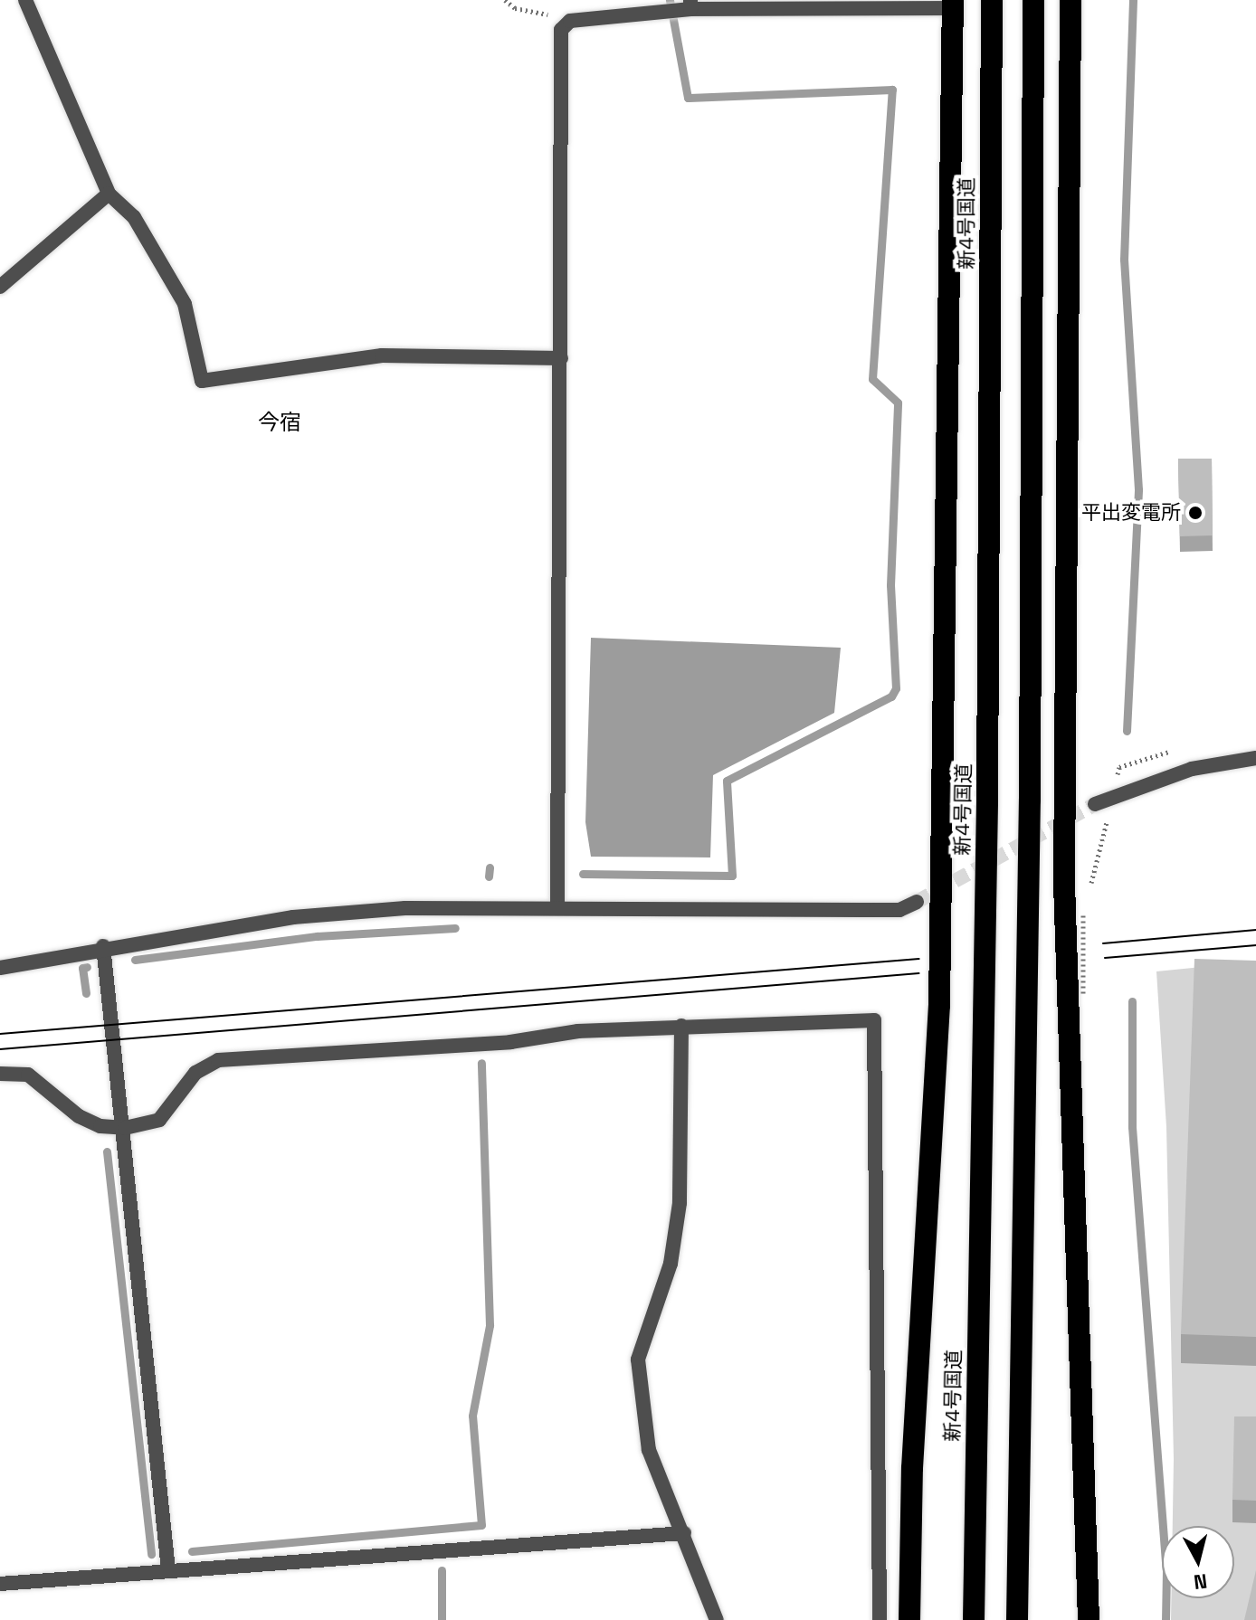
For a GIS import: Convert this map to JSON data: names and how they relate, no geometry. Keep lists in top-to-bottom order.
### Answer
{
  "streets": {
    "highway": ["新4号国道"]
  },
  "districts": ["今宿"],
  "places": ["平出変電所"],
  "north": "bottom"
}
